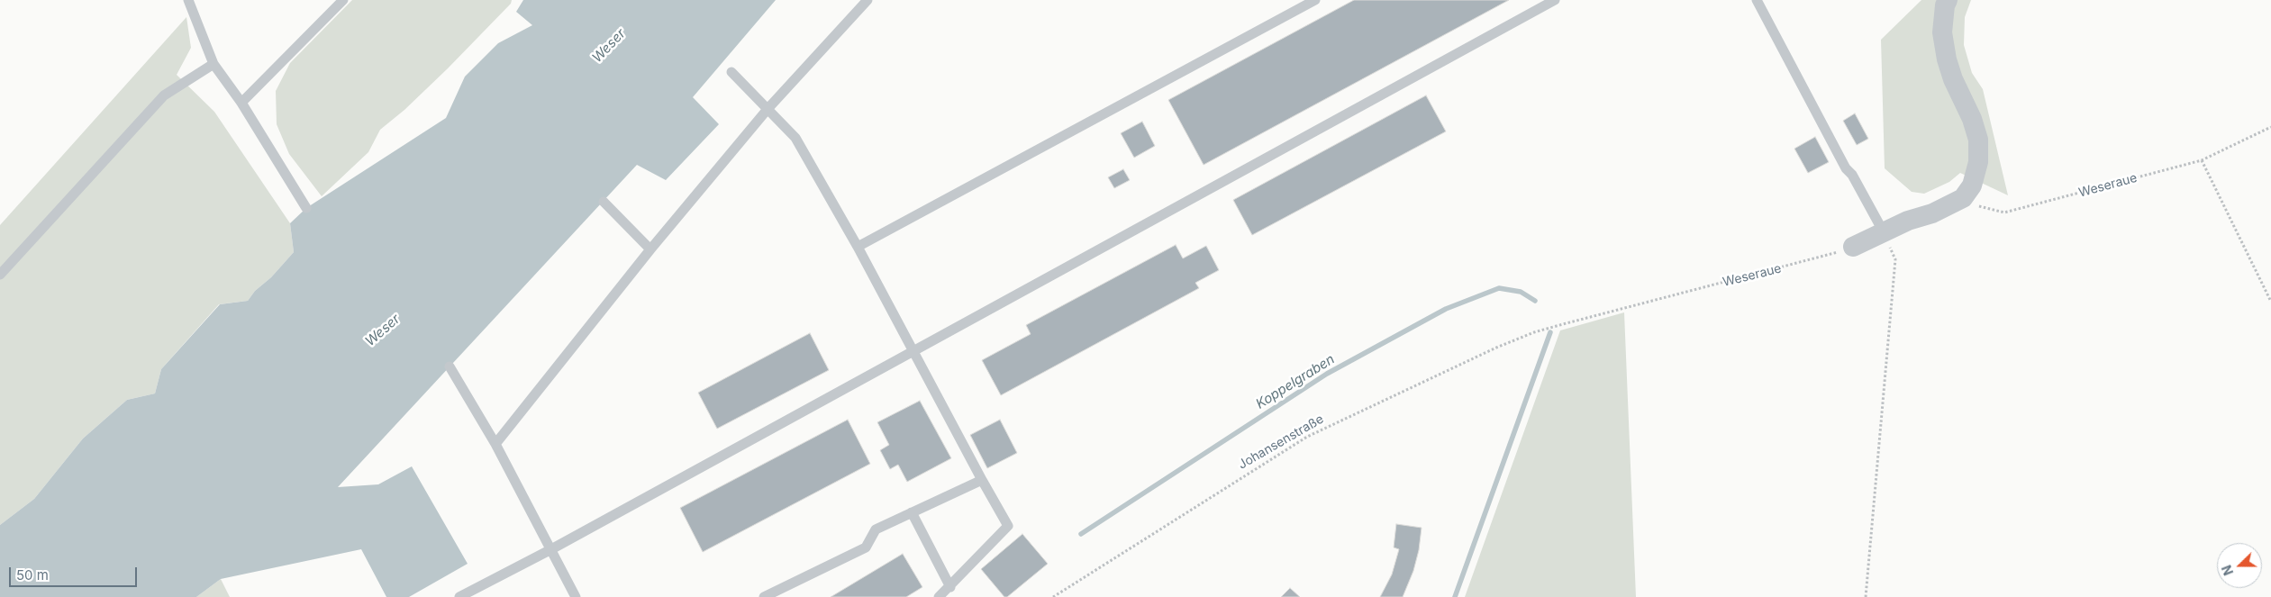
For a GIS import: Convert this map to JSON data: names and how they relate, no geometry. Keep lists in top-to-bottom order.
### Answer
{
  "streets": {
    "path": ["Weseraue", "Johansenstraße"]
  },
  "crossings": [
    ["Weseraue", "Johansenstraße"]
  ],
  "water": ["Weser", "Koppelgraben"],
  "scale_bar": "50 m",
  "north": "left"
}
